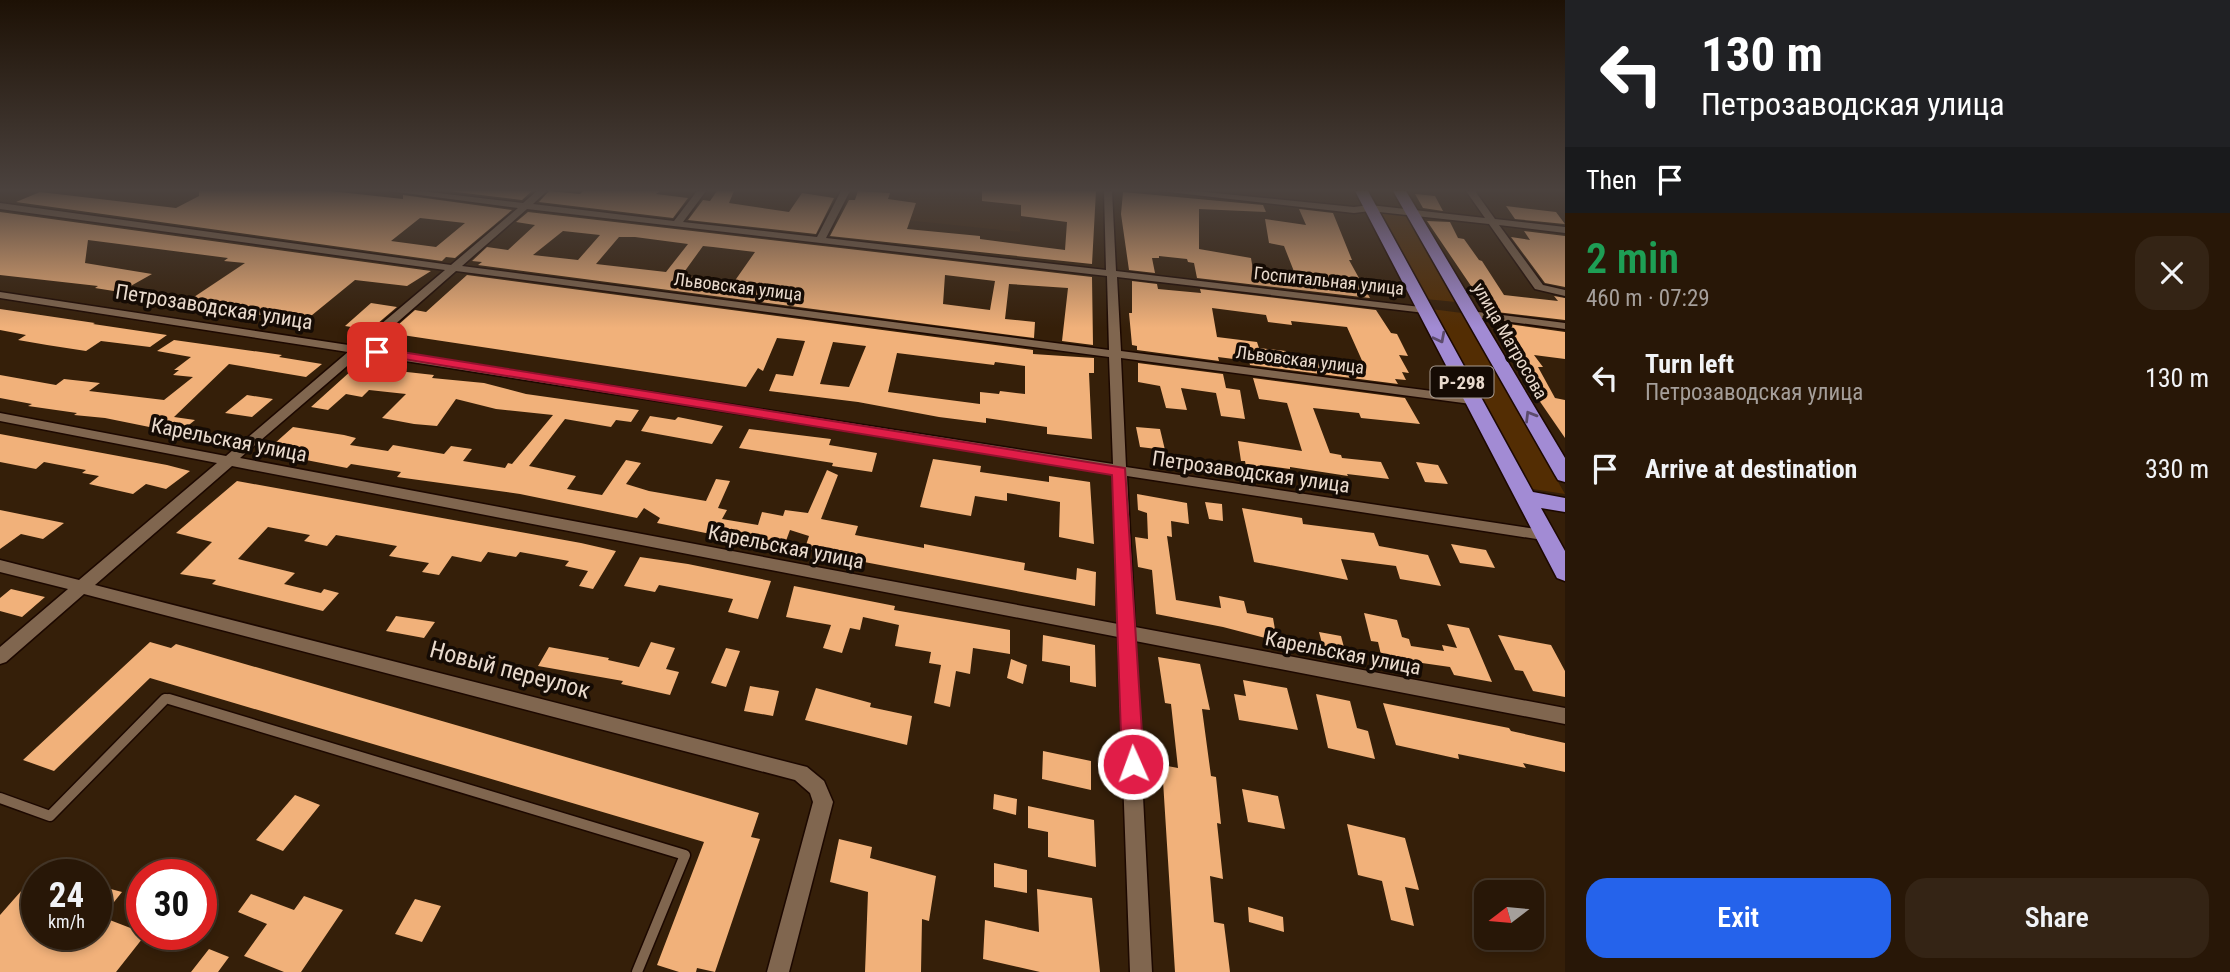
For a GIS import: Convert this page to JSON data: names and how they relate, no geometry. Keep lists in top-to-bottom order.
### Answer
{
  "streets": {
    "highway": ["улица Матросова", "Р-298"],
    "street": [
      "Госпитальная улица",
      "Львовская улица",
      "Петрозаводская улица",
      "Карельская улица",
      "Новый переулок"
    ]
  },
  "crossings": [
    ["Госпитальная улица", "Р-298"],
    ["Львовская улица", "Р-298"],
    ["Петрозаводская улица", "Р-298"]
  ],
  "north": "left",
  "page": {
    "turn": ["130 m", "Петрозаводская улица"],
    "then": "Then",
    "heading": ["2 min", "460 m · 07:29"],
    "list": [
      {
        "name": "Turn left",
        "note": "Петрозаводская улица",
        "value": "130 m"
      },
      {
        "name": "Arrive at destination",
        "value": "330 m"
      }
    ],
    "speed": "24 km/h",
    "limit": "30",
    "buttons": ["Exit", "Share"]
  }
}
